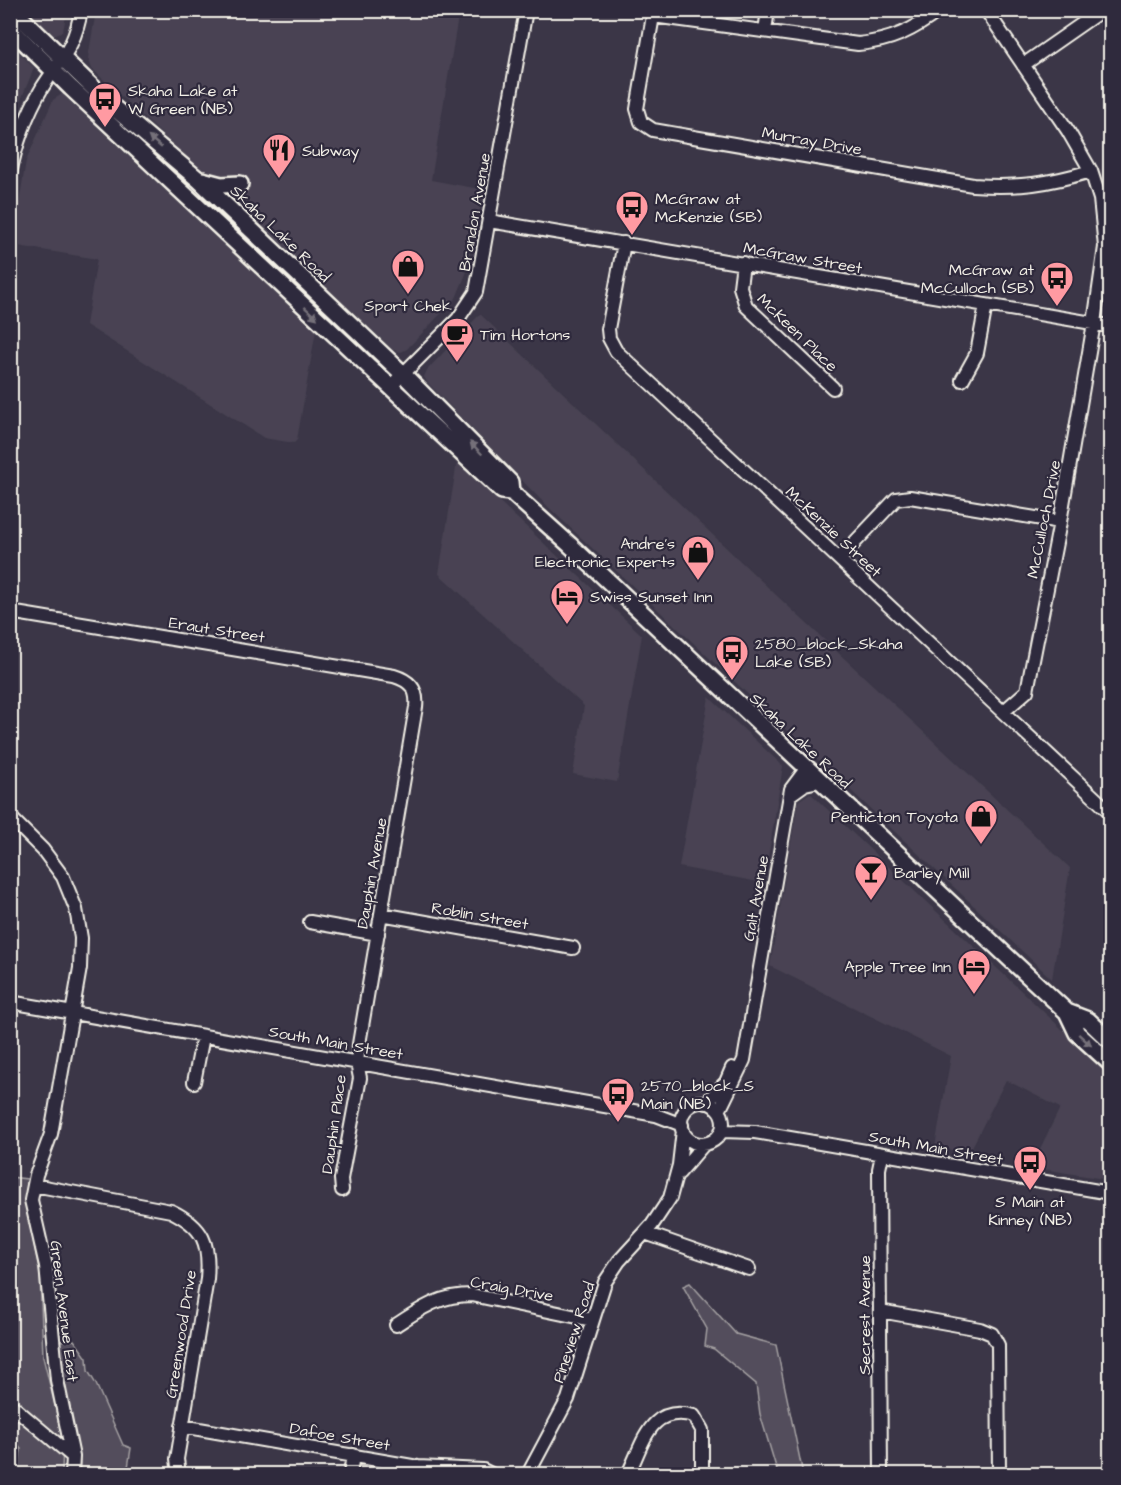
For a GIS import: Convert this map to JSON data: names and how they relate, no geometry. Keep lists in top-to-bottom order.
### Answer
{
  "streets": {
    "main road": ["Skaha Lake Road"],
    "street": [
      "Murray Drive",
      "Brandon Avenue",
      "McGraw Street",
      "McKeen Place",
      "McCulloch Drive",
      "McKenzie Street",
      "Eraut Street",
      "Dauphin Avenue",
      "Galt Avenue",
      "Roblin Street",
      "South Main Street",
      "Dauphin Place",
      "Craig Drive",
      "Green Avenue East",
      "Secrest Avenue",
      "Pineview Road",
      "Greenwood Drive",
      "Dafoe Street"
    ]
  },
  "crossings": [
    ["Murray Drive", "McCulloch Drive"],
    ["Brandon Avenue", "Skaha Lake Road"],
    ["Brandon Avenue", "McGraw Street"],
    ["Skaha Lake Road", "Galt Avenue"],
    ["McGraw Street", "McKeen Place"],
    ["McGraw Street", "McCulloch Drive"],
    ["McGraw Street", "McKenzie Street"],
    ["McCulloch Drive", "McKenzie Street"],
    ["Eraut Street", "Dauphin Avenue"],
    ["Dauphin Avenue", "Roblin Street"],
    ["Dauphin Avenue", "South Main Street"],
    ["Dauphin Avenue", "Dauphin Place"],
    ["Galt Avenue", "South Main Street"],
    ["Galt Avenue", "Pineview Road"],
    ["South Main Street", "Dauphin Place"],
    ["South Main Street", "Green Avenue East"],
    ["South Main Street", "Secrest Avenue"],
    ["South Main Street", "Pineview Road"],
    ["Craig Drive", "Pineview Road"],
    ["Green Avenue East", "Greenwood Drive"],
    ["Greenwood Drive", "Dafoe Street"]
  ],
  "places": {
    "bus stop": [
      "Skaha Lake at W Green (NB)",
      "McGraw at McKenzie (SB)",
      "McGraw at McCulloch (SB)",
      "2580_block_Skaha Lake (SB)",
      "2570_block_S Main (NB)",
      "S Main at Kinney (NB)"
    ],
    "restaurant": ["Subway"],
    "shop": ["Sport Chek", "Andre's Electronic Experts", "Penticton Toyota"],
    "cafe": ["Tim Hortons"],
    "hotel": ["Swiss Sunset Inn", "Apple Tree Inn"],
    "bar": ["Barley Mill"]
  }
}
